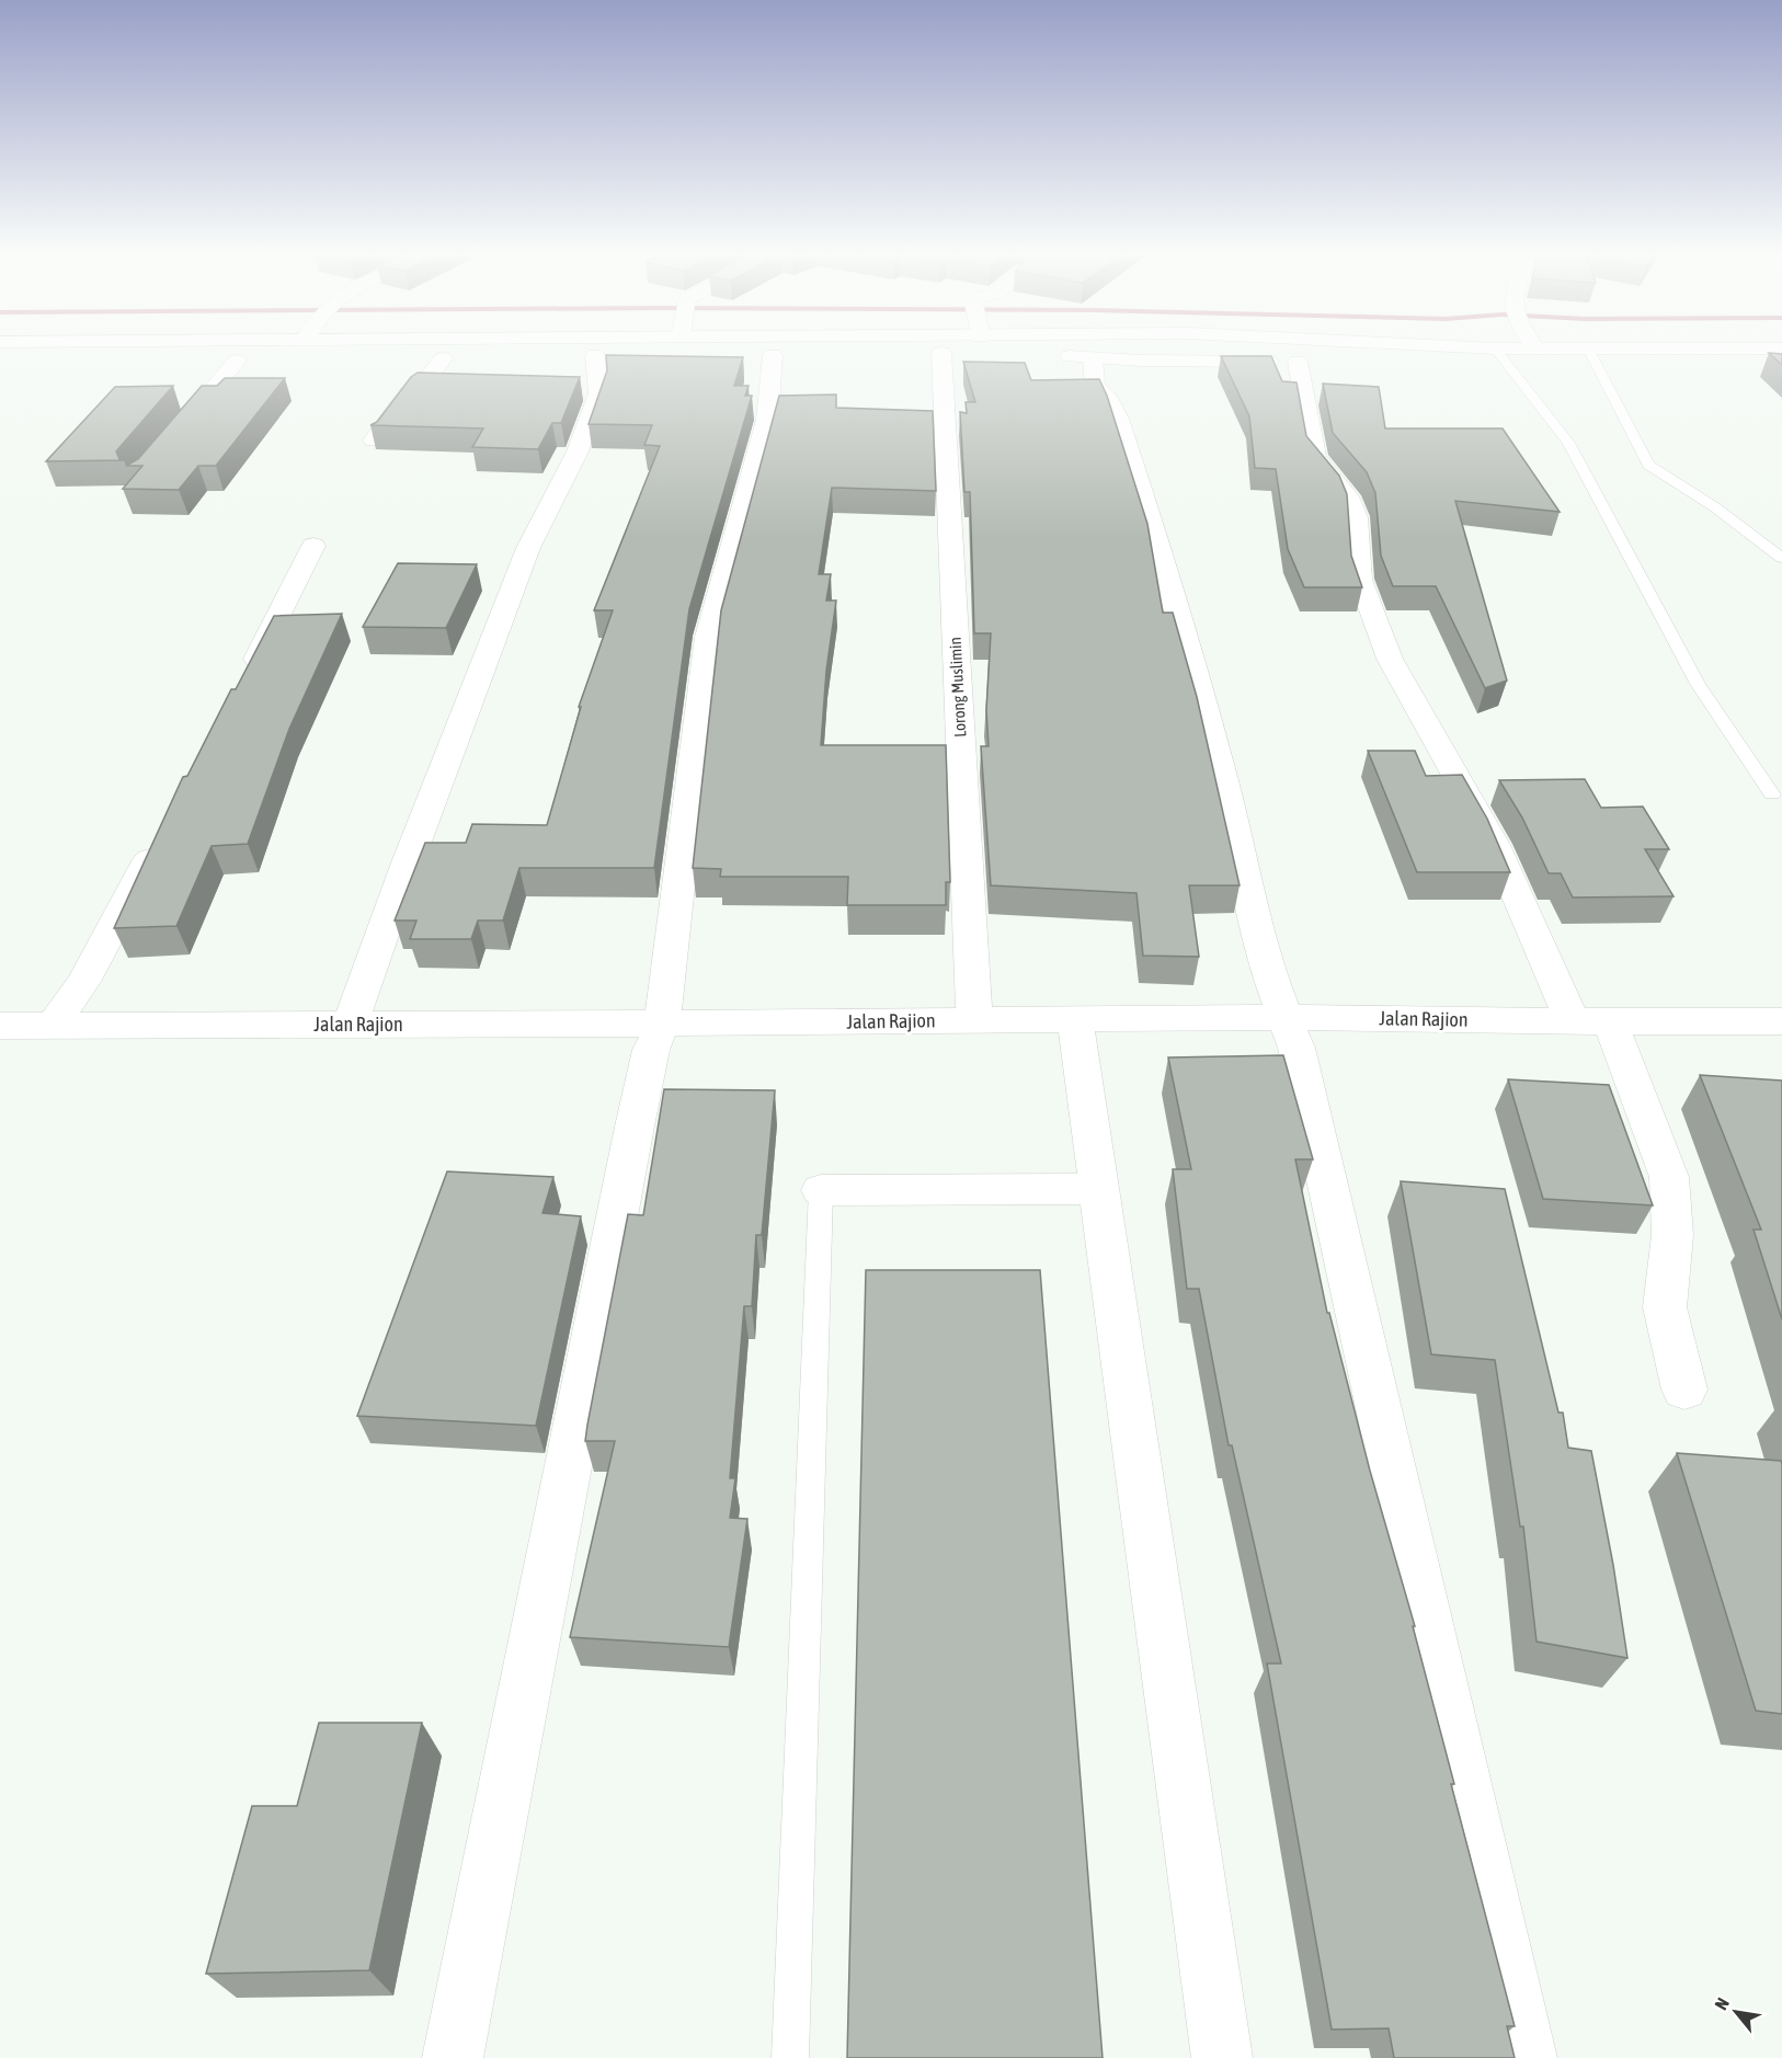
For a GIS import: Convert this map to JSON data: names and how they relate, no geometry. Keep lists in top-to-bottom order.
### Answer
{
  "streets": {
    "street": ["Lorong Muslimin", "Jalan Rajion"]
  },
  "crossings": [
    ["Lorong Muslimin", "Jalan Rajion"]
  ],
  "north": "top left"
}
